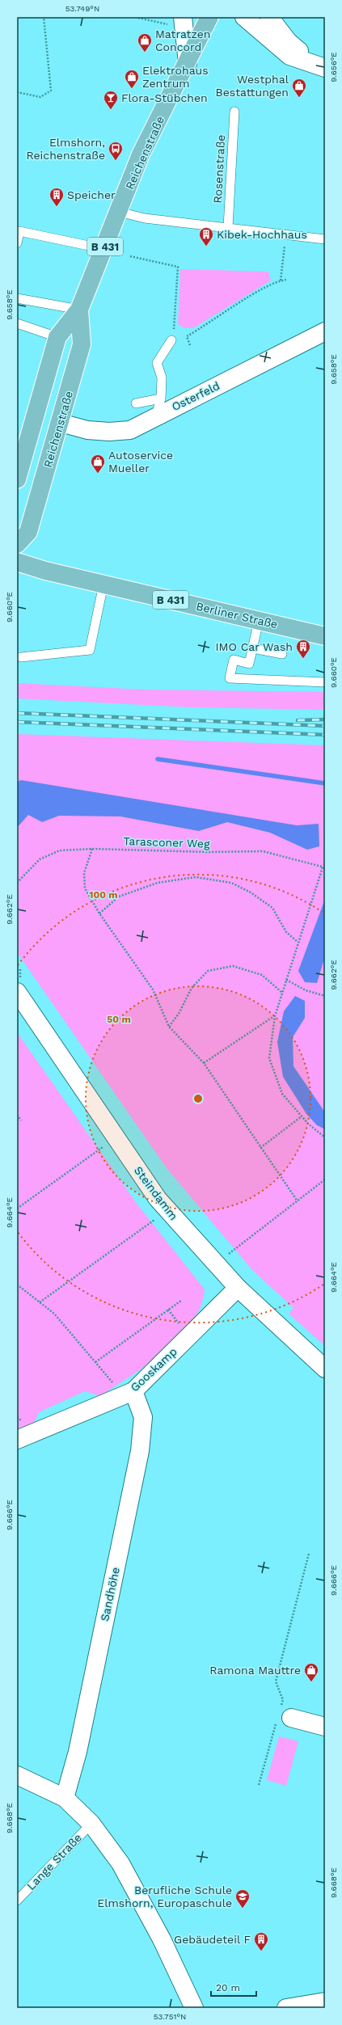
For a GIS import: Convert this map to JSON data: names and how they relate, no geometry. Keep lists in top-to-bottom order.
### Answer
{
  "streets": {
    "main road": ["Reichenstraße", "B 431", "Berliner Straße"],
    "street": [
      "Osterfeld",
      "Steindamm",
      "Gooskamp",
      "Sandhöhe",
      "Lange Straße"
    ],
    "lane": ["Rosenstraße"],
    "path": ["Tarasconer Weg"]
  },
  "crossings": [
    ["Reichenstraße", "Osterfeld"],
    ["Steindamm", "Gooskamp"],
    ["Gooskamp", "Sandhöhe"],
    ["Sandhöhe", "Lange Straße"]
  ],
  "places": {
    "shop": [
      "Matratzen Concord",
      "Elektrohaus Zentrum",
      "Westphal Bestattungen",
      "Autoservice Mueller",
      "Ramona Mauttre"
    ],
    "bar": ["Flora-Stübchen"],
    "bus stop": ["Elmshorn, Reichenstraße"],
    "building": [
      "Speicher",
      "Kibek-Hochhaus",
      "IMO Car Wash",
      "Gebäudeteil F"
    ],
    "school or university": ["Berufliche Schule Elmshorn, Europaschule"]
  },
  "scale_bar": "20 m",
  "coordinates": [
    "53.749°N",
    "9.656°E",
    "9.658°E",
    "9.660°E",
    "9.662°E",
    "9.664°E",
    "9.666°E",
    "9.668°E",
    "53.751°N"
  ],
  "rings": ["100 m", "50 m"]
}
